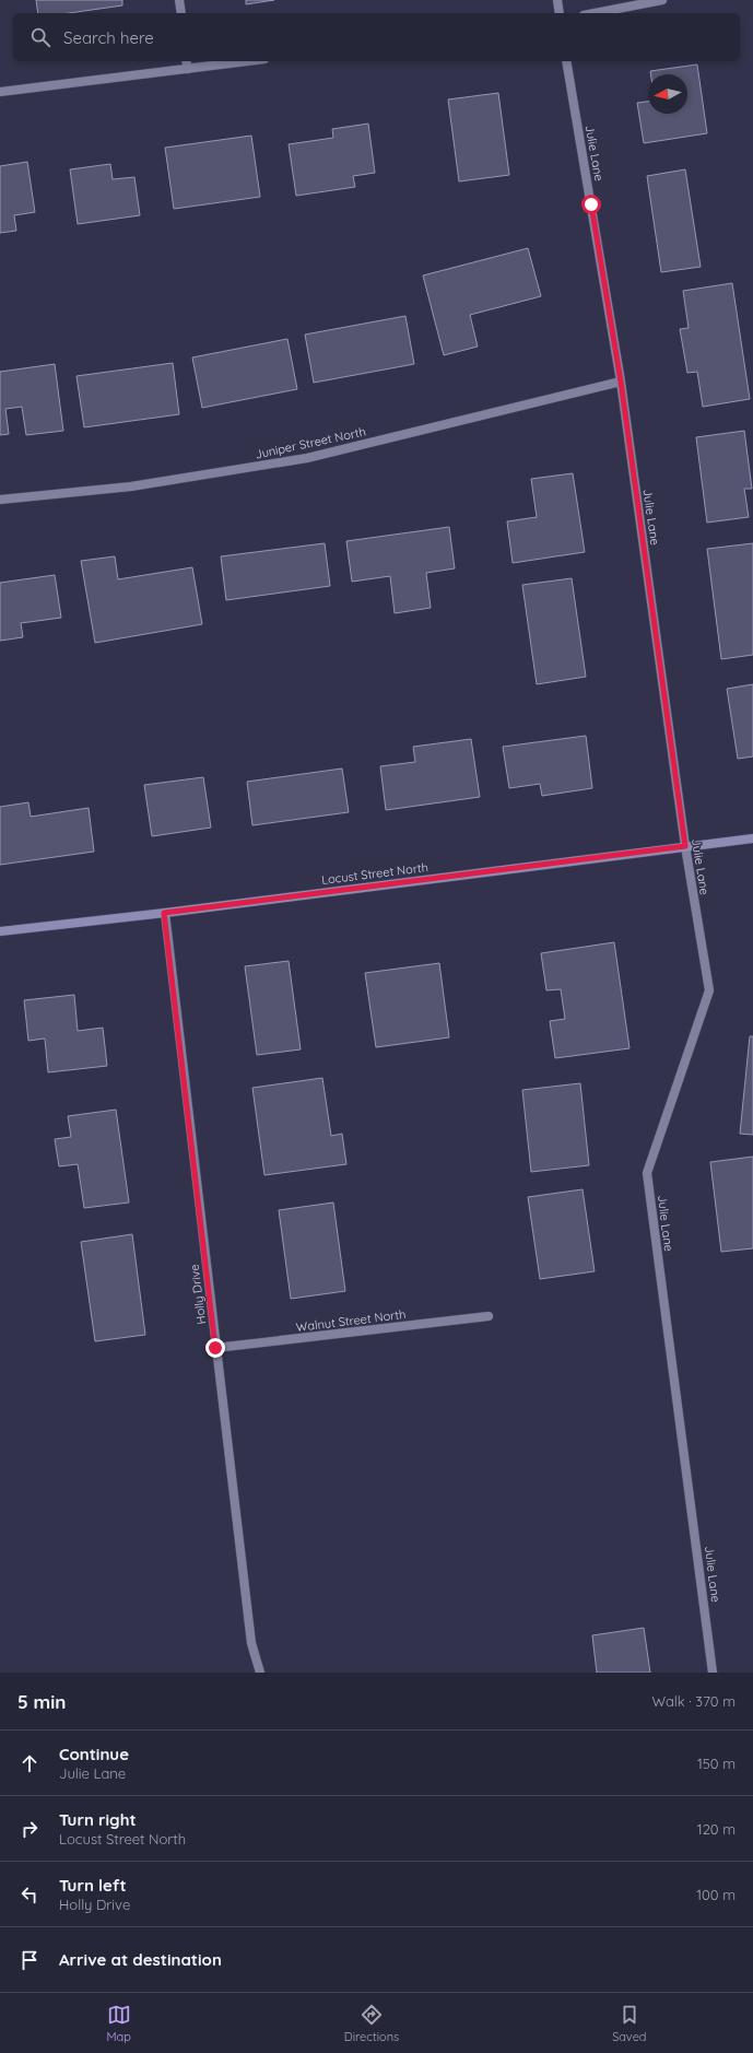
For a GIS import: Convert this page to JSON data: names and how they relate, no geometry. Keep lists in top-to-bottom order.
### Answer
{
  "streets": {
    "street": [
      "Julie Lane",
      "Juniper Street North",
      "Locust Street North",
      "Holly Drive",
      "Walnut Street North"
    ]
  },
  "crossings": [
    ["Julie Lane", "Juniper Street North"],
    ["Julie Lane", "Locust Street North"],
    ["Locust Street North", "Holly Drive"],
    ["Holly Drive", "Walnut Street North"]
  ],
  "north": "left",
  "page": {
    "search": "Search here",
    "heading": ["5 min", "Walk · 370 m"],
    "list": [
      ["Continue", "Julie Lane", "150 m"],
      ["Turn right", "Locust Street North", "120 m"],
      ["Turn left", "Holly Drive", "100 m"],
      "Arrive at destination"
    ],
    "nav": ["Map", "Directions", "Saved"]
  }
}
